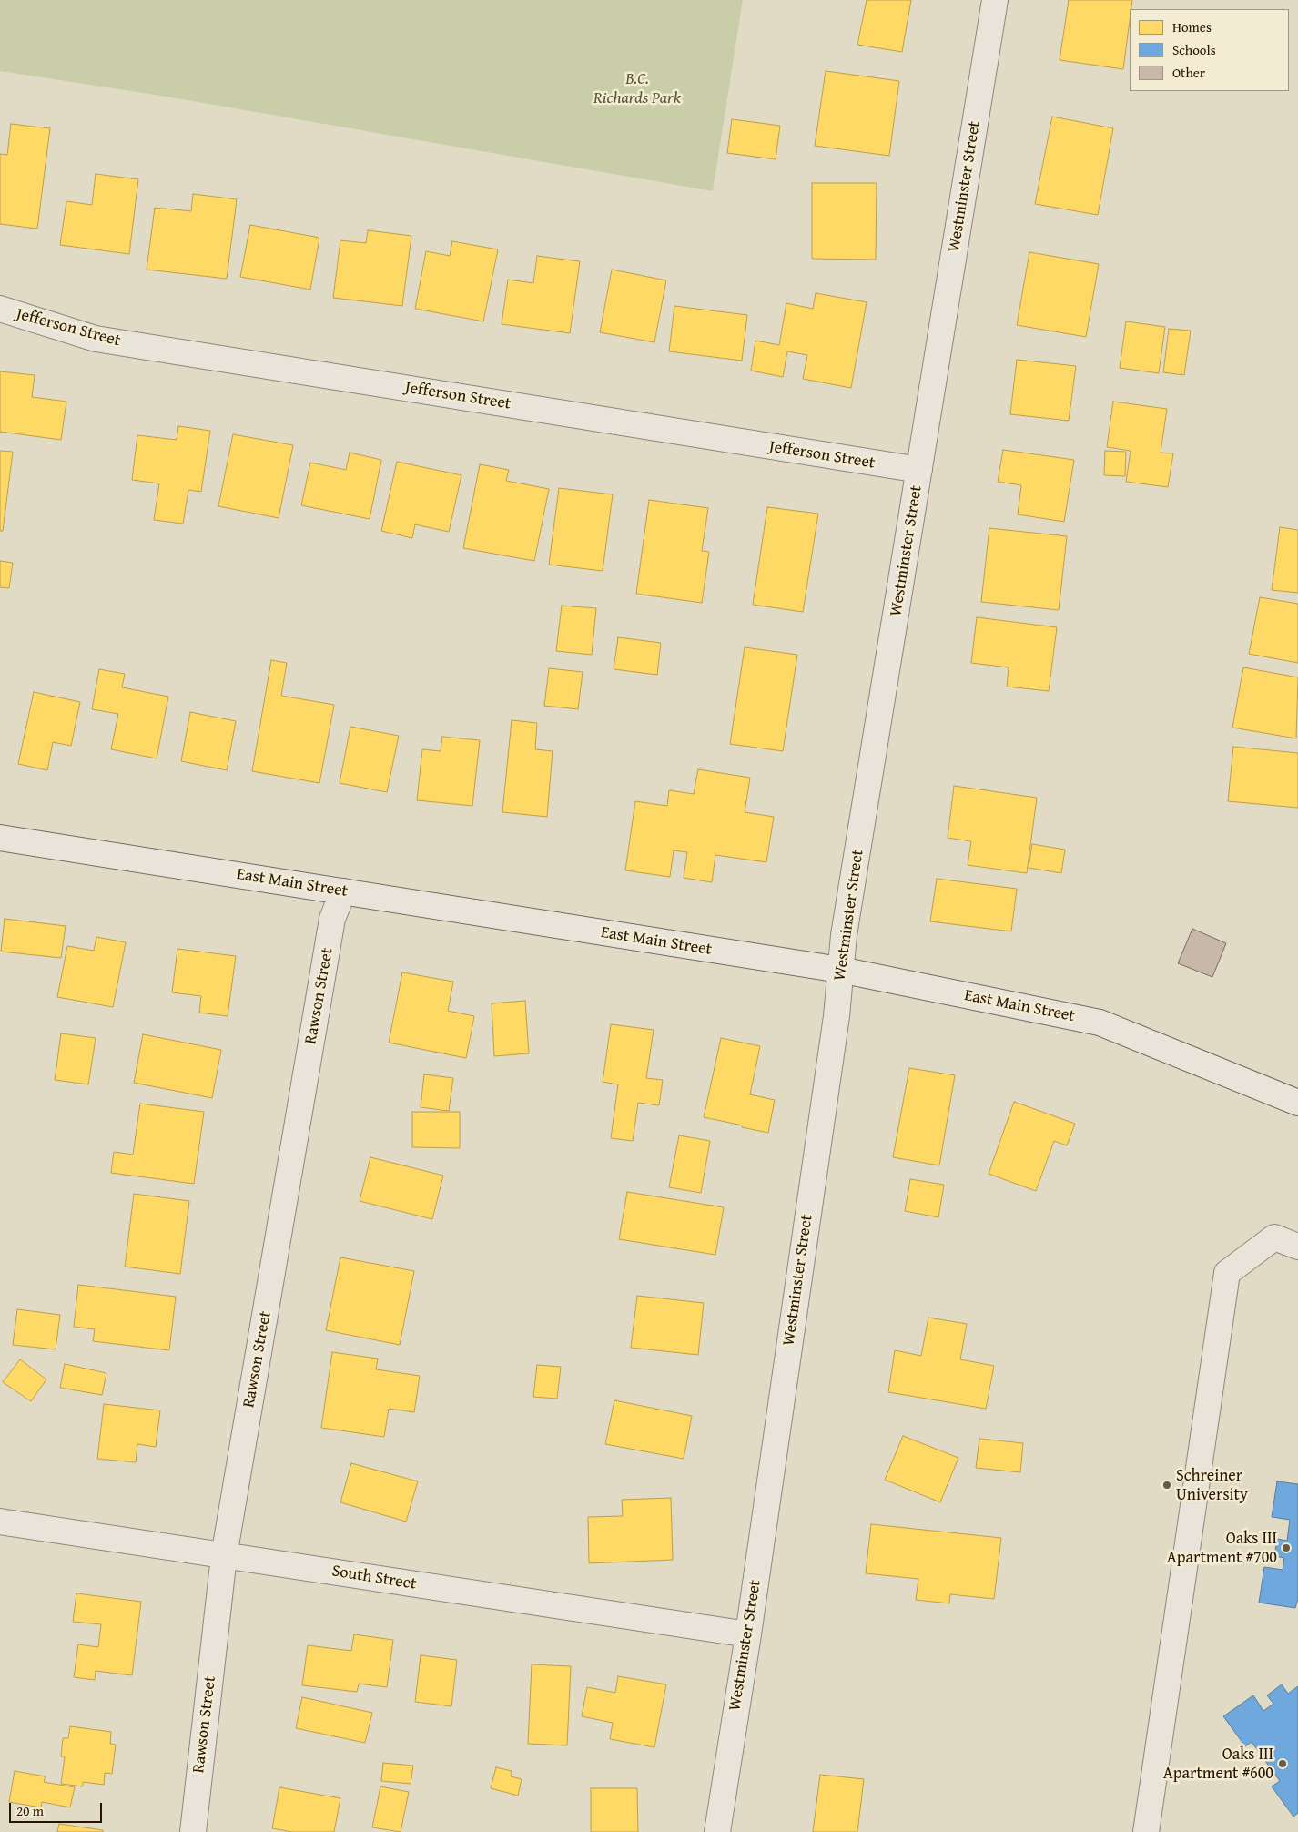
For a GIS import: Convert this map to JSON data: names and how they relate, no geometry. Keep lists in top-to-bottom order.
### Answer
{
  "streets": {
    "street": [
      "Westminster Street",
      "Jefferson Street",
      "East Main Street",
      "Rawson Street",
      "South Street"
    ]
  },
  "crossings": [
    ["Westminster Street", "Jefferson Street"],
    ["Westminster Street", "East Main Street"],
    ["Westminster Street", "South Street"],
    ["East Main Street", "Rawson Street"],
    ["Rawson Street", "South Street"]
  ],
  "parks": ["B.C. Richards Park"],
  "places": ["Schreiner University", "Oaks III Apartment #700", "Oaks III Apartment #600"],
  "legend": ["Homes", "Schools", "Other"],
  "scale_bar": "20 m"
}
